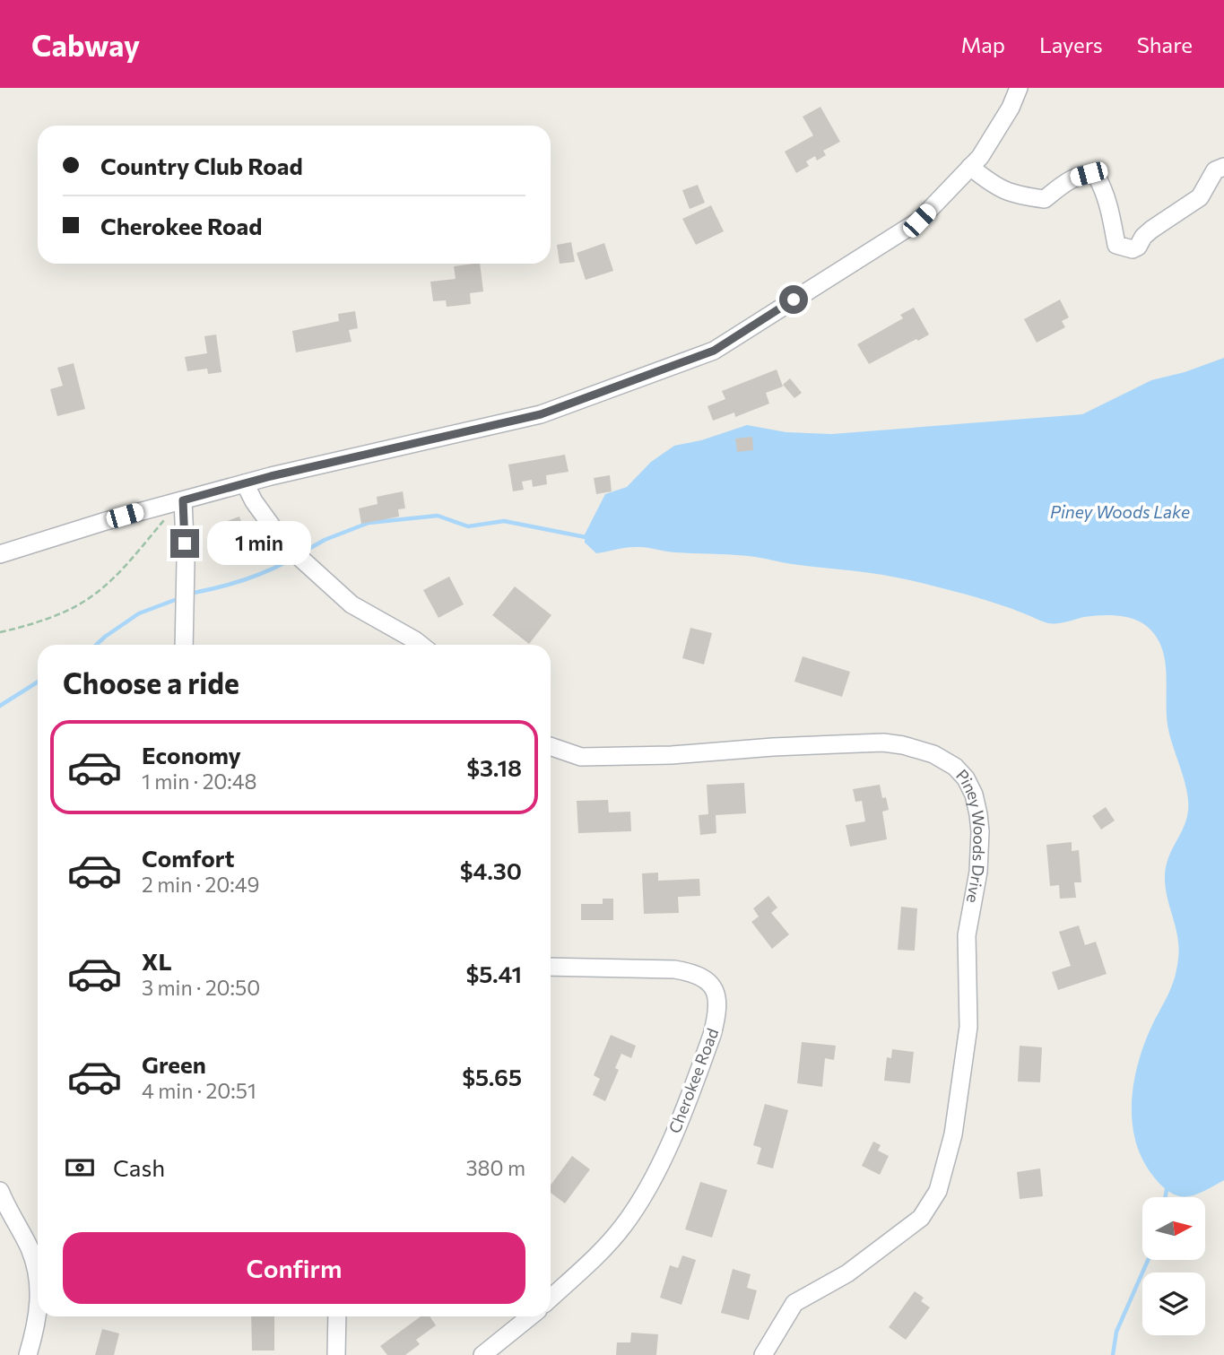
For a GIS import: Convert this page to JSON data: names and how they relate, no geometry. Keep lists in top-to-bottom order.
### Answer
{
  "streets": {
    "street": ["Piney Woods Drive", "Cherokee Road"]
  },
  "water": ["Piney Woods Lake"],
  "north": "right",
  "page": {
    "header": "Cabway",
    "nav": ["Map", "Layers", "Share"],
    "banner": ["Country Club Road", "Cherokee Road"],
    "bubble": "1 min",
    "heading": "Choose a ride",
    "list": [
      {
        "name": "Economy",
        "note": "1 min · 20:48",
        "value": "$3.18"
      },
      {
        "name": "Comfort",
        "note": "2 min · 20:49",
        "value": "$4.30"
      },
      {
        "name": "XL",
        "note": "3 min · 20:50",
        "value": "$5.41"
      },
      {
        "name": "Green",
        "note": "4 min · 20:51",
        "value": "$5.65"
      }
    ],
    "pay": ["Cash", "380 m"],
    "buttons": "Confirm"
  }
}
